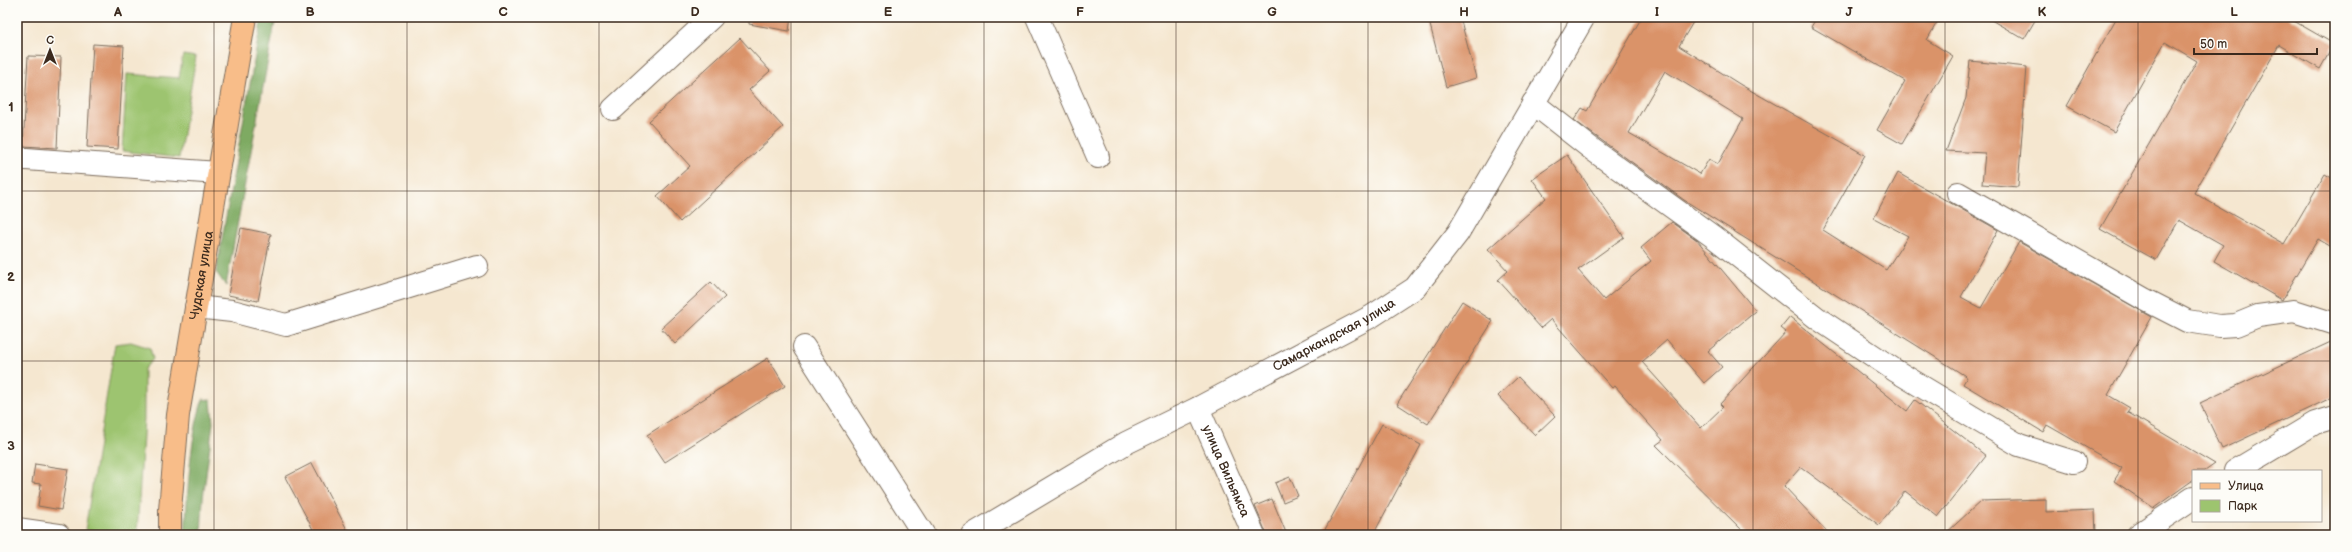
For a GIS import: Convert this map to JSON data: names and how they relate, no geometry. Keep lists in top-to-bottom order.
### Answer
{
  "streets": {
    "main road": ["Чудская улица"],
    "street": ["Самаркандская улица", "улица Вильямса"]
  },
  "crossings": [
    ["Самаркандская улица", "улица Вильямса"]
  ],
  "legend": ["Улица", "Парк"],
  "scale_bar": "50 m",
  "north": "top",
  "grid": {
    "columns": [
      "A",
      "B",
      "C",
      "D",
      "E",
      "F",
      "G",
      "H",
      "I",
      "J",
      "K",
      "L"
    ],
    "rows": ["1", "2", "3"]
  }
}
